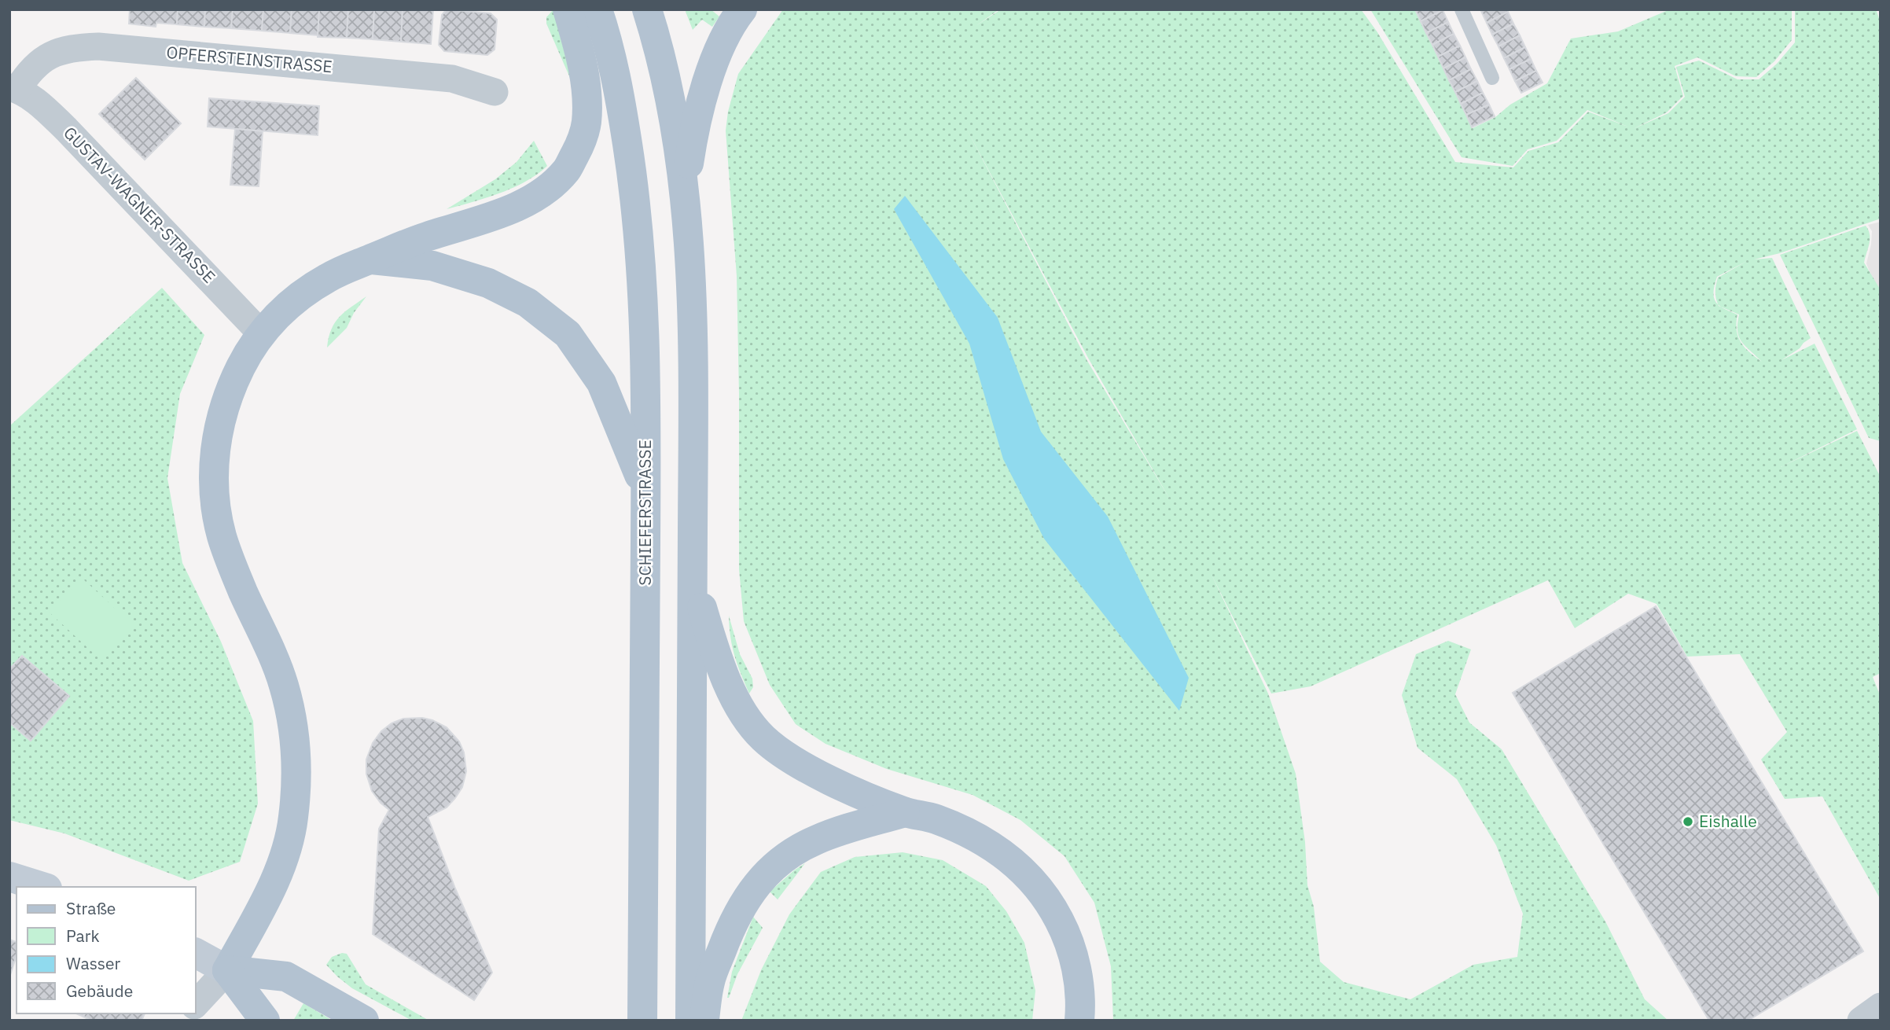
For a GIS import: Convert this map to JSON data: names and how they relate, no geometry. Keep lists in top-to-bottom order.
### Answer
{
  "streets": {
    "main road": ["SCHIEFERSTRASSE"],
    "street": ["OPFERSTEINSTRASSE", "GUSTAV-WAGNER-STRASSE"]
  },
  "crossings": [
    ["OPFERSTEINSTRASSE", "GUSTAV-WAGNER-STRASSE"]
  ],
  "places": ["Eishalle"],
  "legend": [
    "Straße",
    "Park",
    "Wasser",
    "Gebäude"
  ]
}
